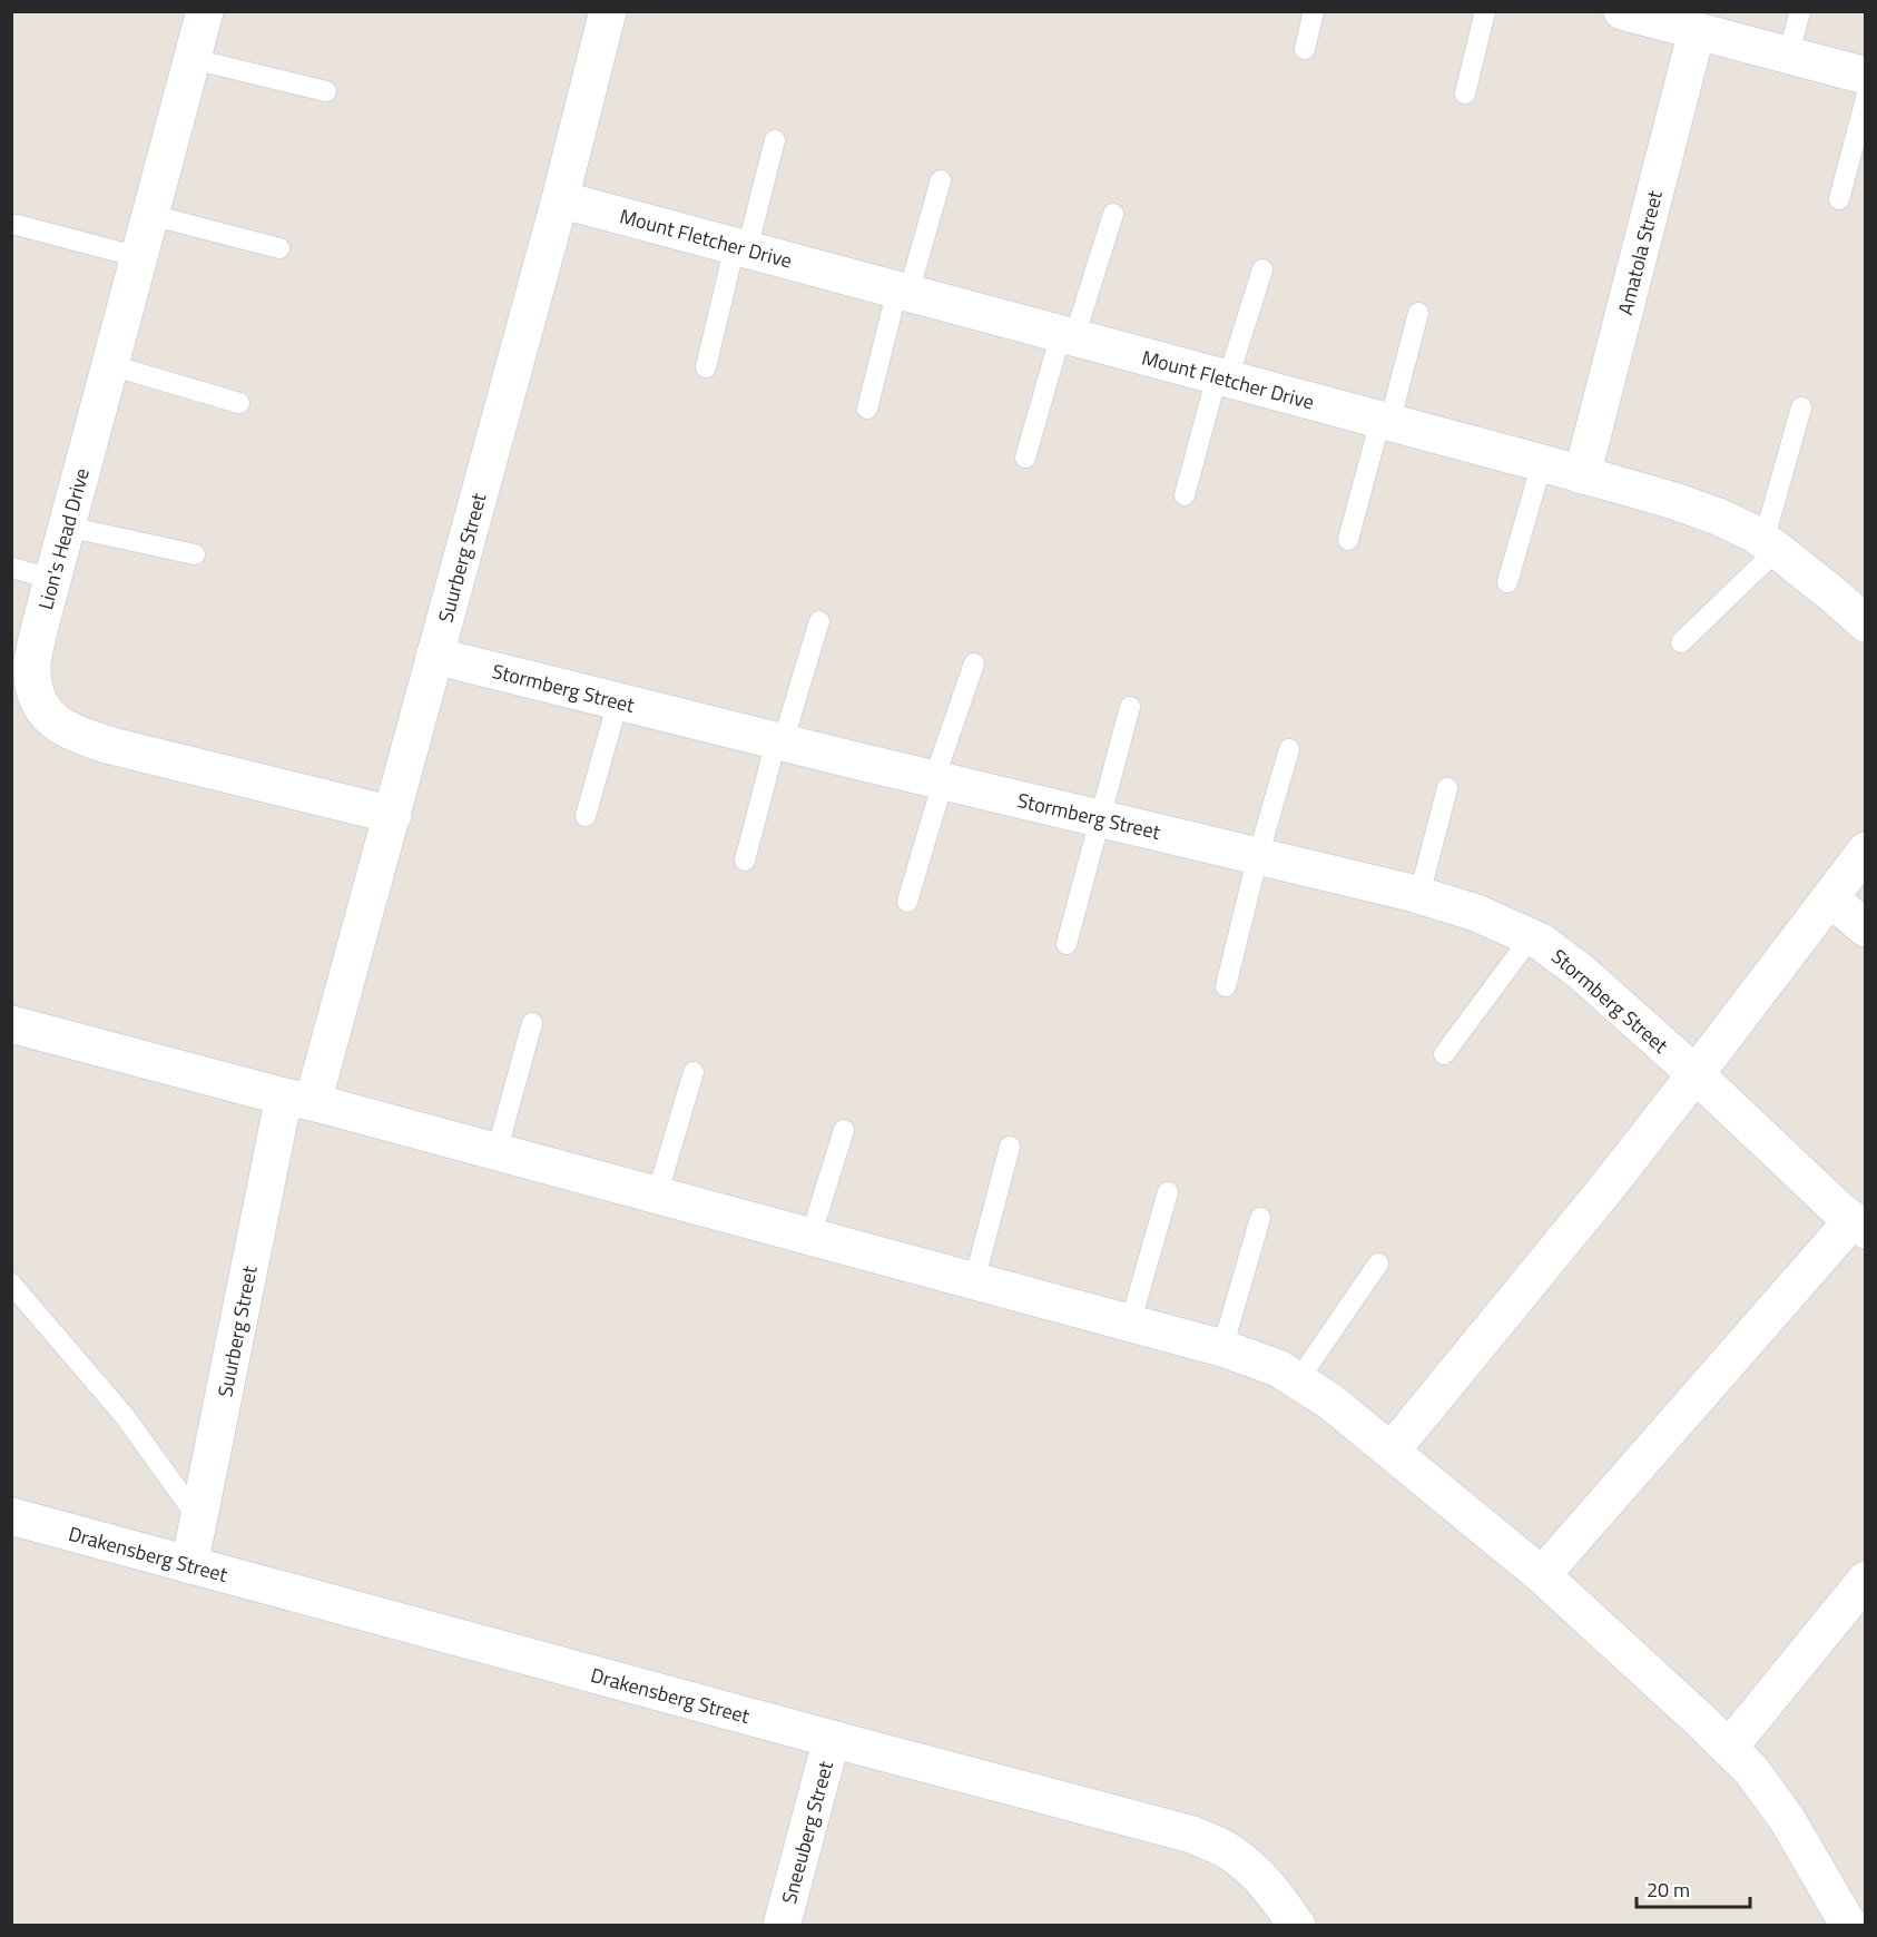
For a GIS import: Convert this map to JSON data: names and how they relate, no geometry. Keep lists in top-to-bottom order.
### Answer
{
  "streets": {
    "street": [
      "Mount Fletcher Drive",
      "Amatola Street",
      "Lion's Head Drive",
      "Suurberg Street",
      "Stormberg Street",
      "Drakensberg Street",
      "Sneeuberg Street"
    ]
  },
  "crossings": [
    ["Mount Fletcher Drive", "Amatola Street"],
    ["Mount Fletcher Drive", "Suurberg Street"],
    ["Lion's Head Drive", "Suurberg Street"],
    ["Suurberg Street", "Stormberg Street"],
    ["Suurberg Street", "Drakensberg Street"],
    ["Drakensberg Street", "Sneeuberg Street"]
  ],
  "scale_bar": "20 m"
}
